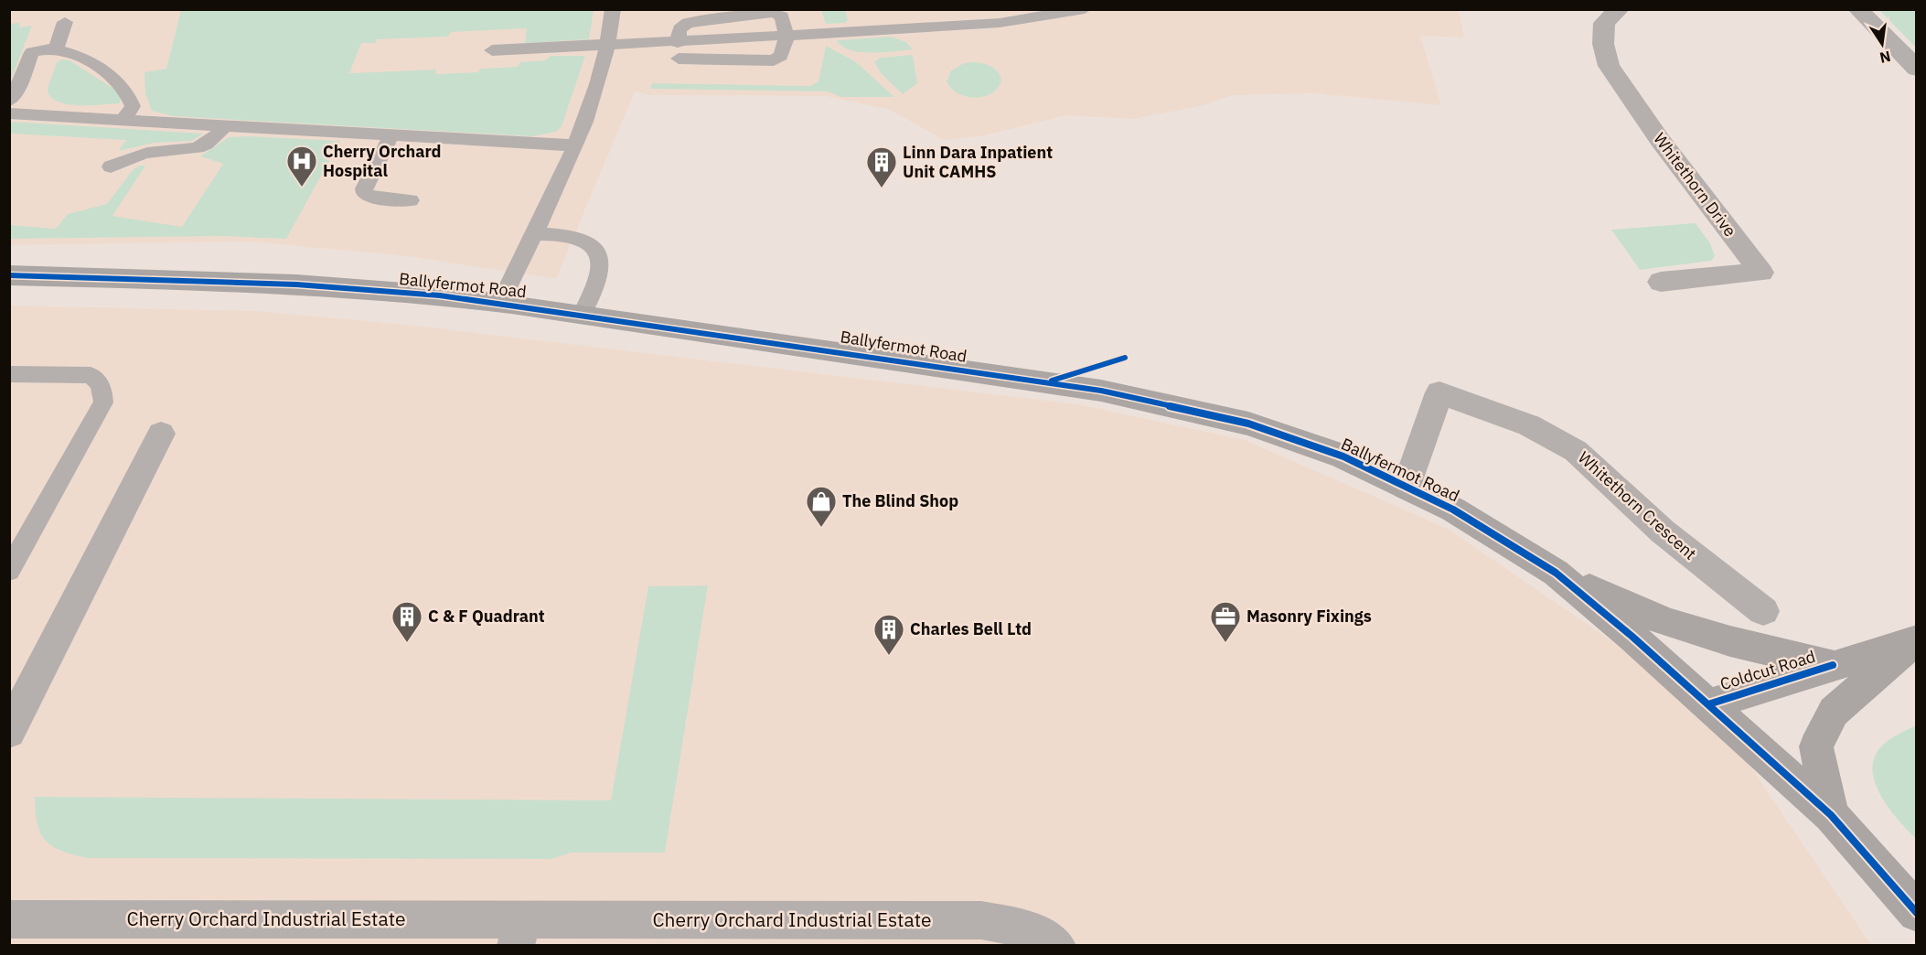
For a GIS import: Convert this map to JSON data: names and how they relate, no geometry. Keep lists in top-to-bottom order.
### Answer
{
  "streets": {
    "main road": ["Ballyfermot Road", "Coldcut Road"],
    "street": ["Whitethorn Drive", "Whitethorn Crescent", "Cherry Orchard Industrial Estate"]
  },
  "crossings": [
    ["Ballyfermot Road", "Whitethorn Crescent"],
    ["Ballyfermot Road", "Coldcut Road"]
  ],
  "places": {
    "hospital": ["Cherry Orchard Hospital"],
    "building": ["Linn Dara Inpatient Unit CAMHS", "C & F Quadrant", "Charles Bell Ltd"],
    "shop": ["The Blind Shop"],
    "office": ["Masonry Fixings"]
  },
  "north": "bottom"
}
